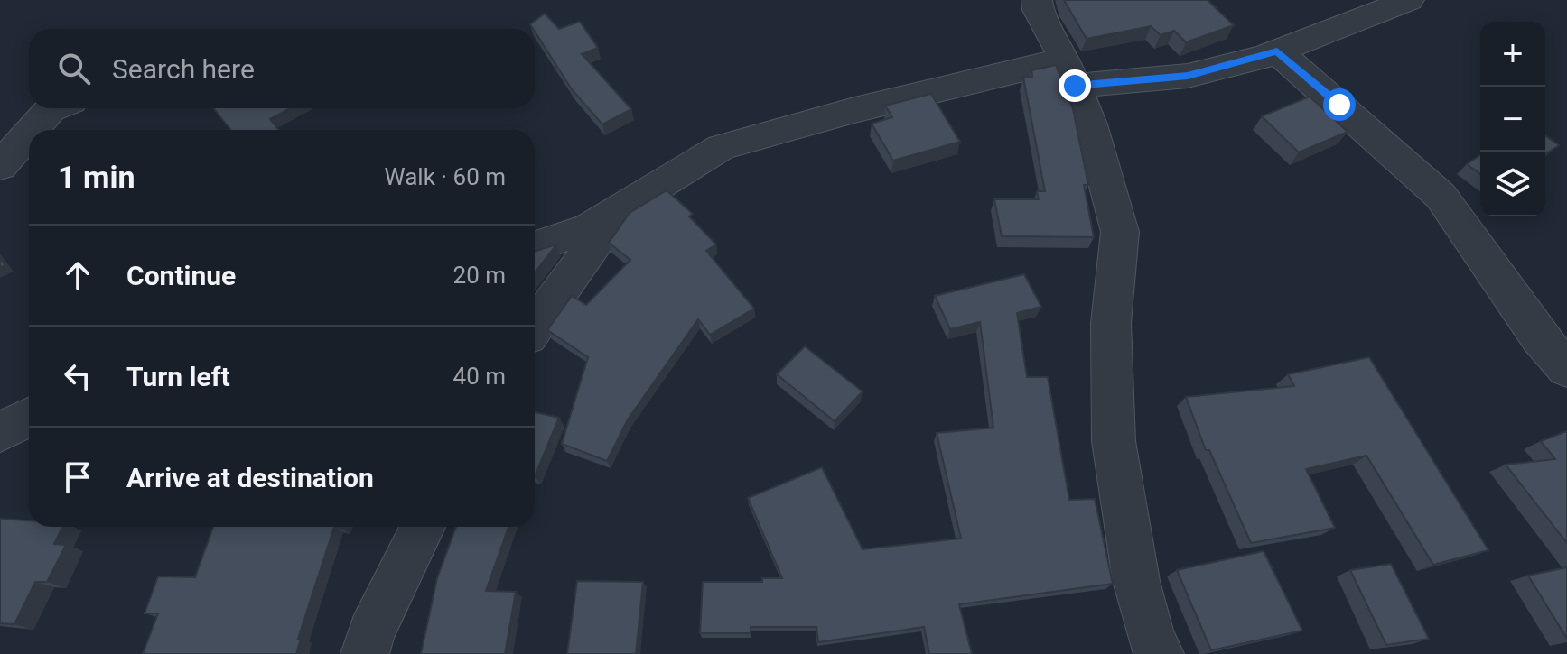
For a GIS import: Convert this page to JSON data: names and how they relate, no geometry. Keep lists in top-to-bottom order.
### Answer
{
  "page": {
    "map_buttons": ["+", "−"],
    "search": "Search here",
    "heading": ["1 min", "Walk · 60 m"],
    "list": [
      ["Continue", "20 m"],
      ["Turn left", "40 m"],
      "Arrive at destination"
    ]
  }
}
